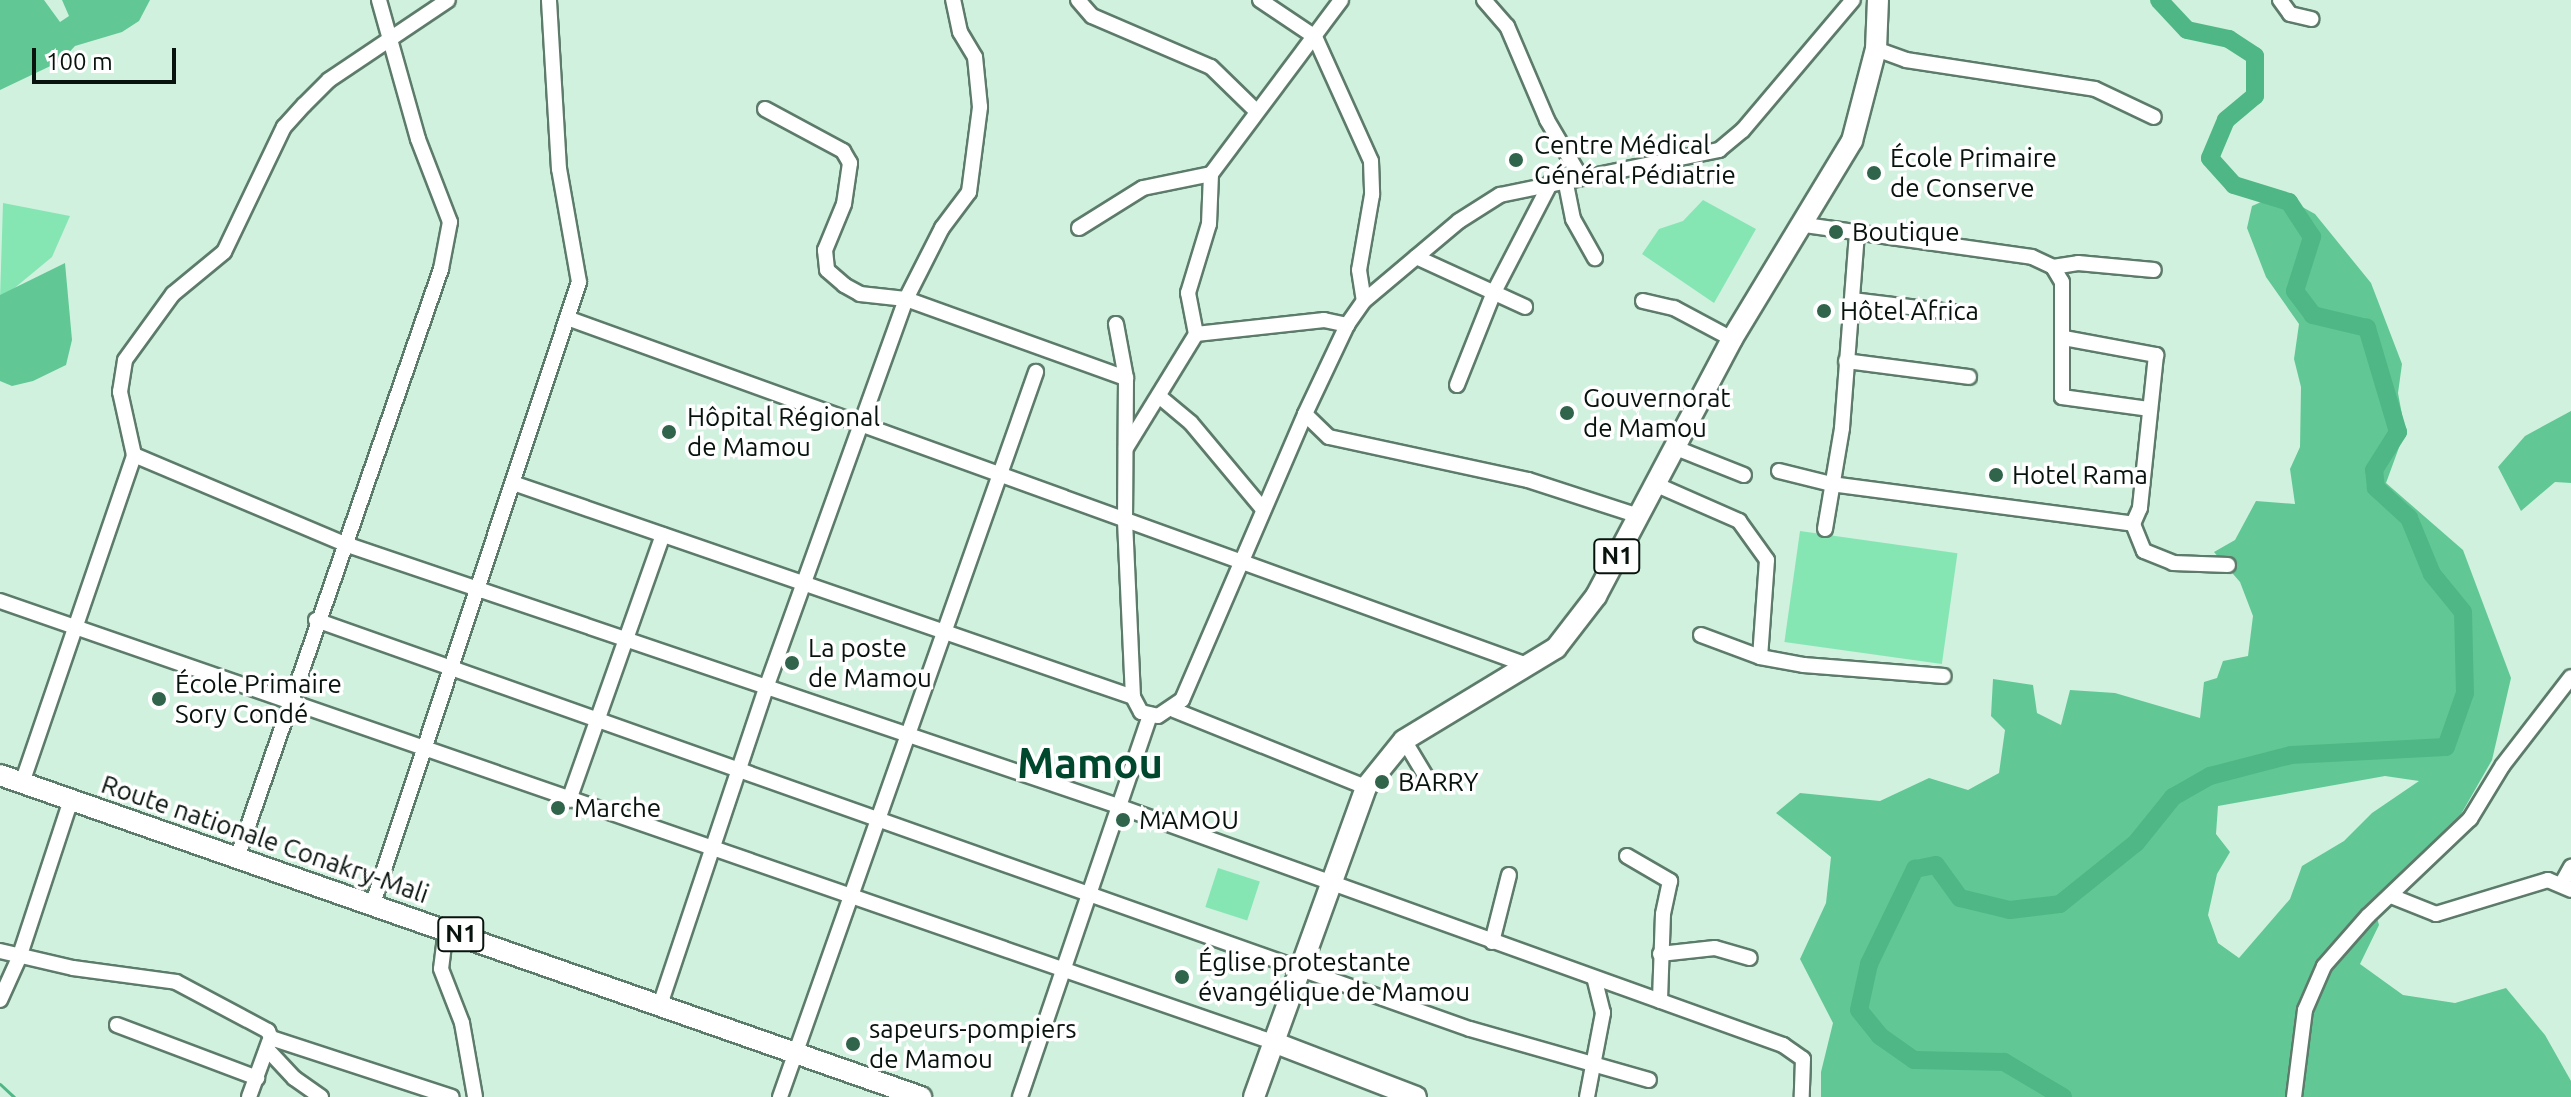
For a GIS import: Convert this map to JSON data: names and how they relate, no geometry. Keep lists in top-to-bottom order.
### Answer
{
  "streets": {
    "highway": ["N1", "Route nationale Conakry-Mali"]
  },
  "districts": ["Mamou"],
  "places": [
    "Centre Médical Général Pédiatrie",
    "École Primaire de Conserve",
    "Boutique",
    "Hôtel Africa",
    "Gouvernorat de Mamou",
    "Hôpital Régional de Mamou",
    "Hotel Rama",
    "La poste de Mamou",
    "École Primaire Sory Condé",
    "BARRY",
    "Marche",
    "MAMOU",
    "Église protestante évangélique de Mamou",
    "sapeurs-pompiers de Mamou"
  ],
  "scale_bar": "100 m"
}
